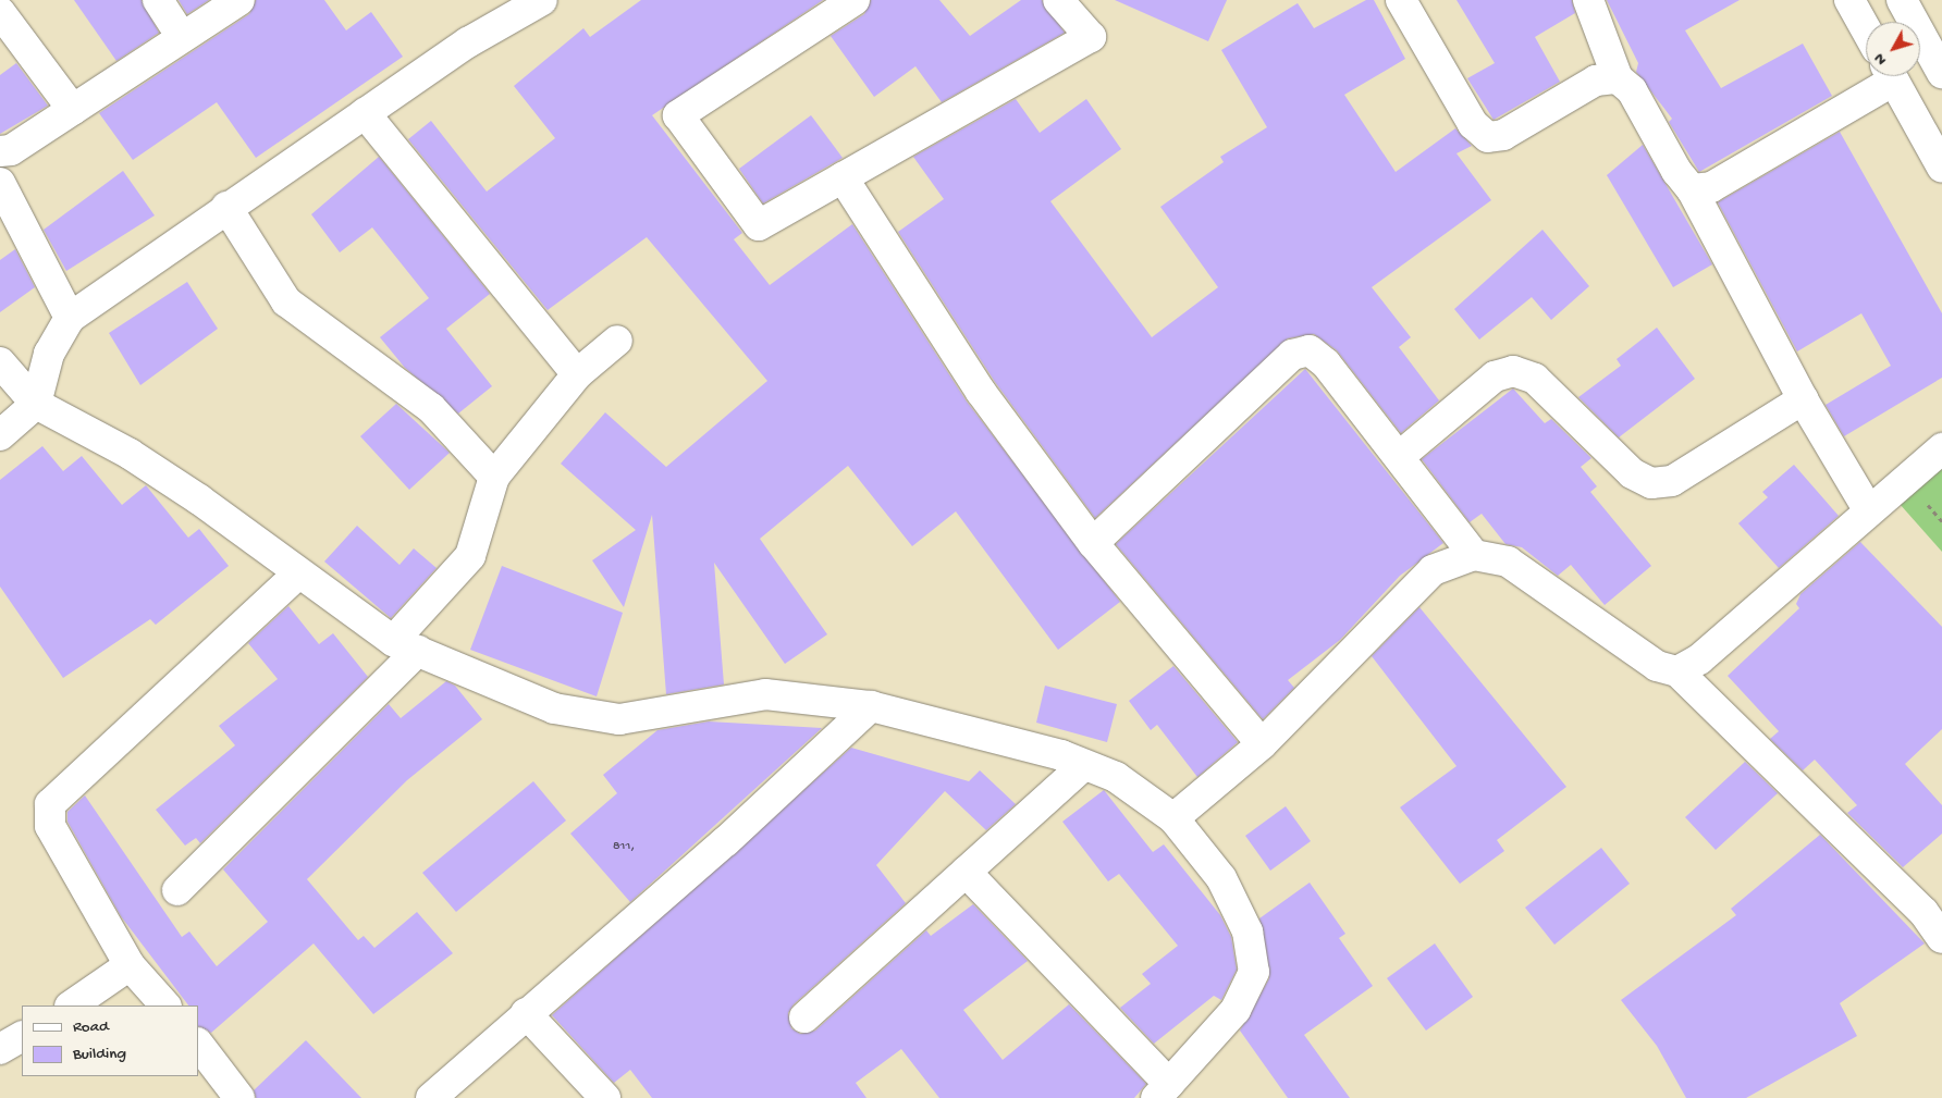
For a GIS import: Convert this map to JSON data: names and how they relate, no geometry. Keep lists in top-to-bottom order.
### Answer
{
  "house_numbers": ["811,"],
  "legend": ["Road", "Building"],
  "north": "bottom left"
}
